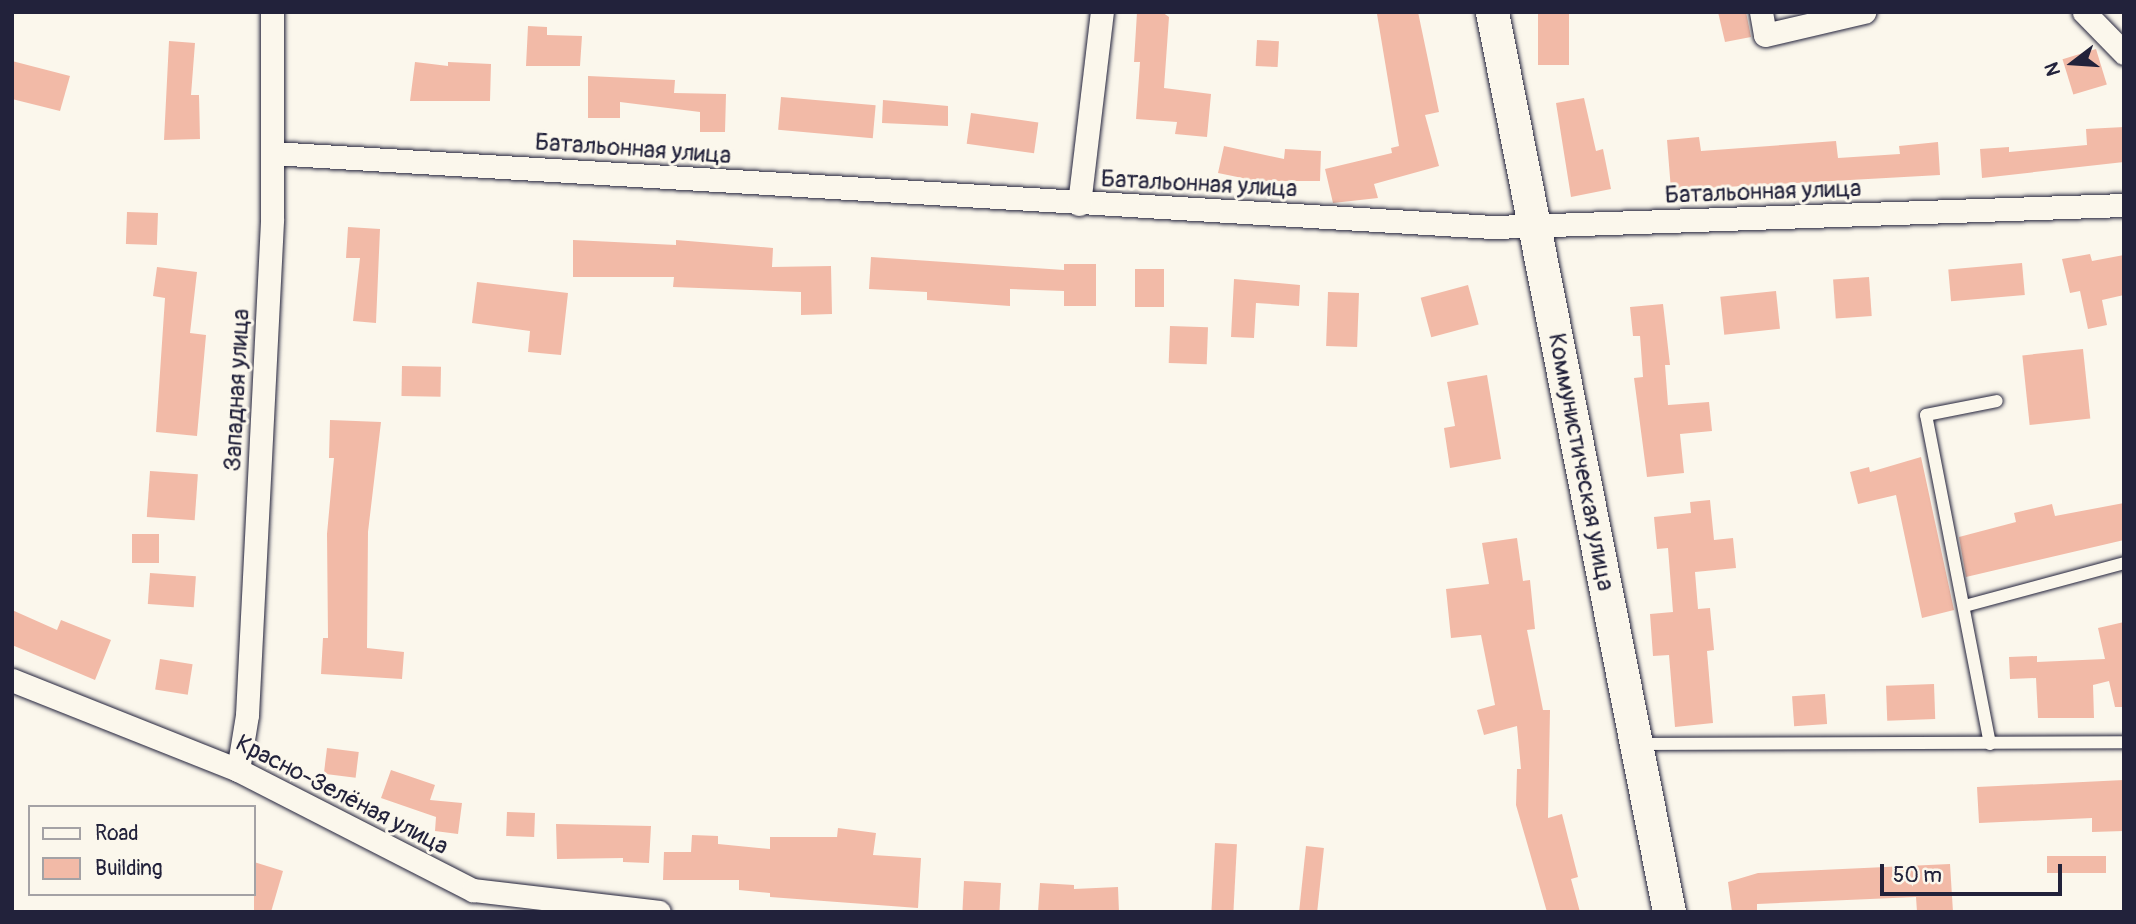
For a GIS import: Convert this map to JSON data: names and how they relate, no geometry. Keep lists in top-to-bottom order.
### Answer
{
  "streets": {
    "main road": ["Коммунистическая улица"],
    "street": ["Батальонная улица", "Западная улица", "Красно-Зелёная улица"]
  },
  "crossings": [
    ["Батальонная улица", "Западная улица"],
    ["Батальонная улица", "Коммунистическая улица"],
    ["Западная улица", "Красно-Зелёная улица"]
  ],
  "legend": ["Road", "Building"],
  "scale_bar": "50 m",
  "north": "left"
}
